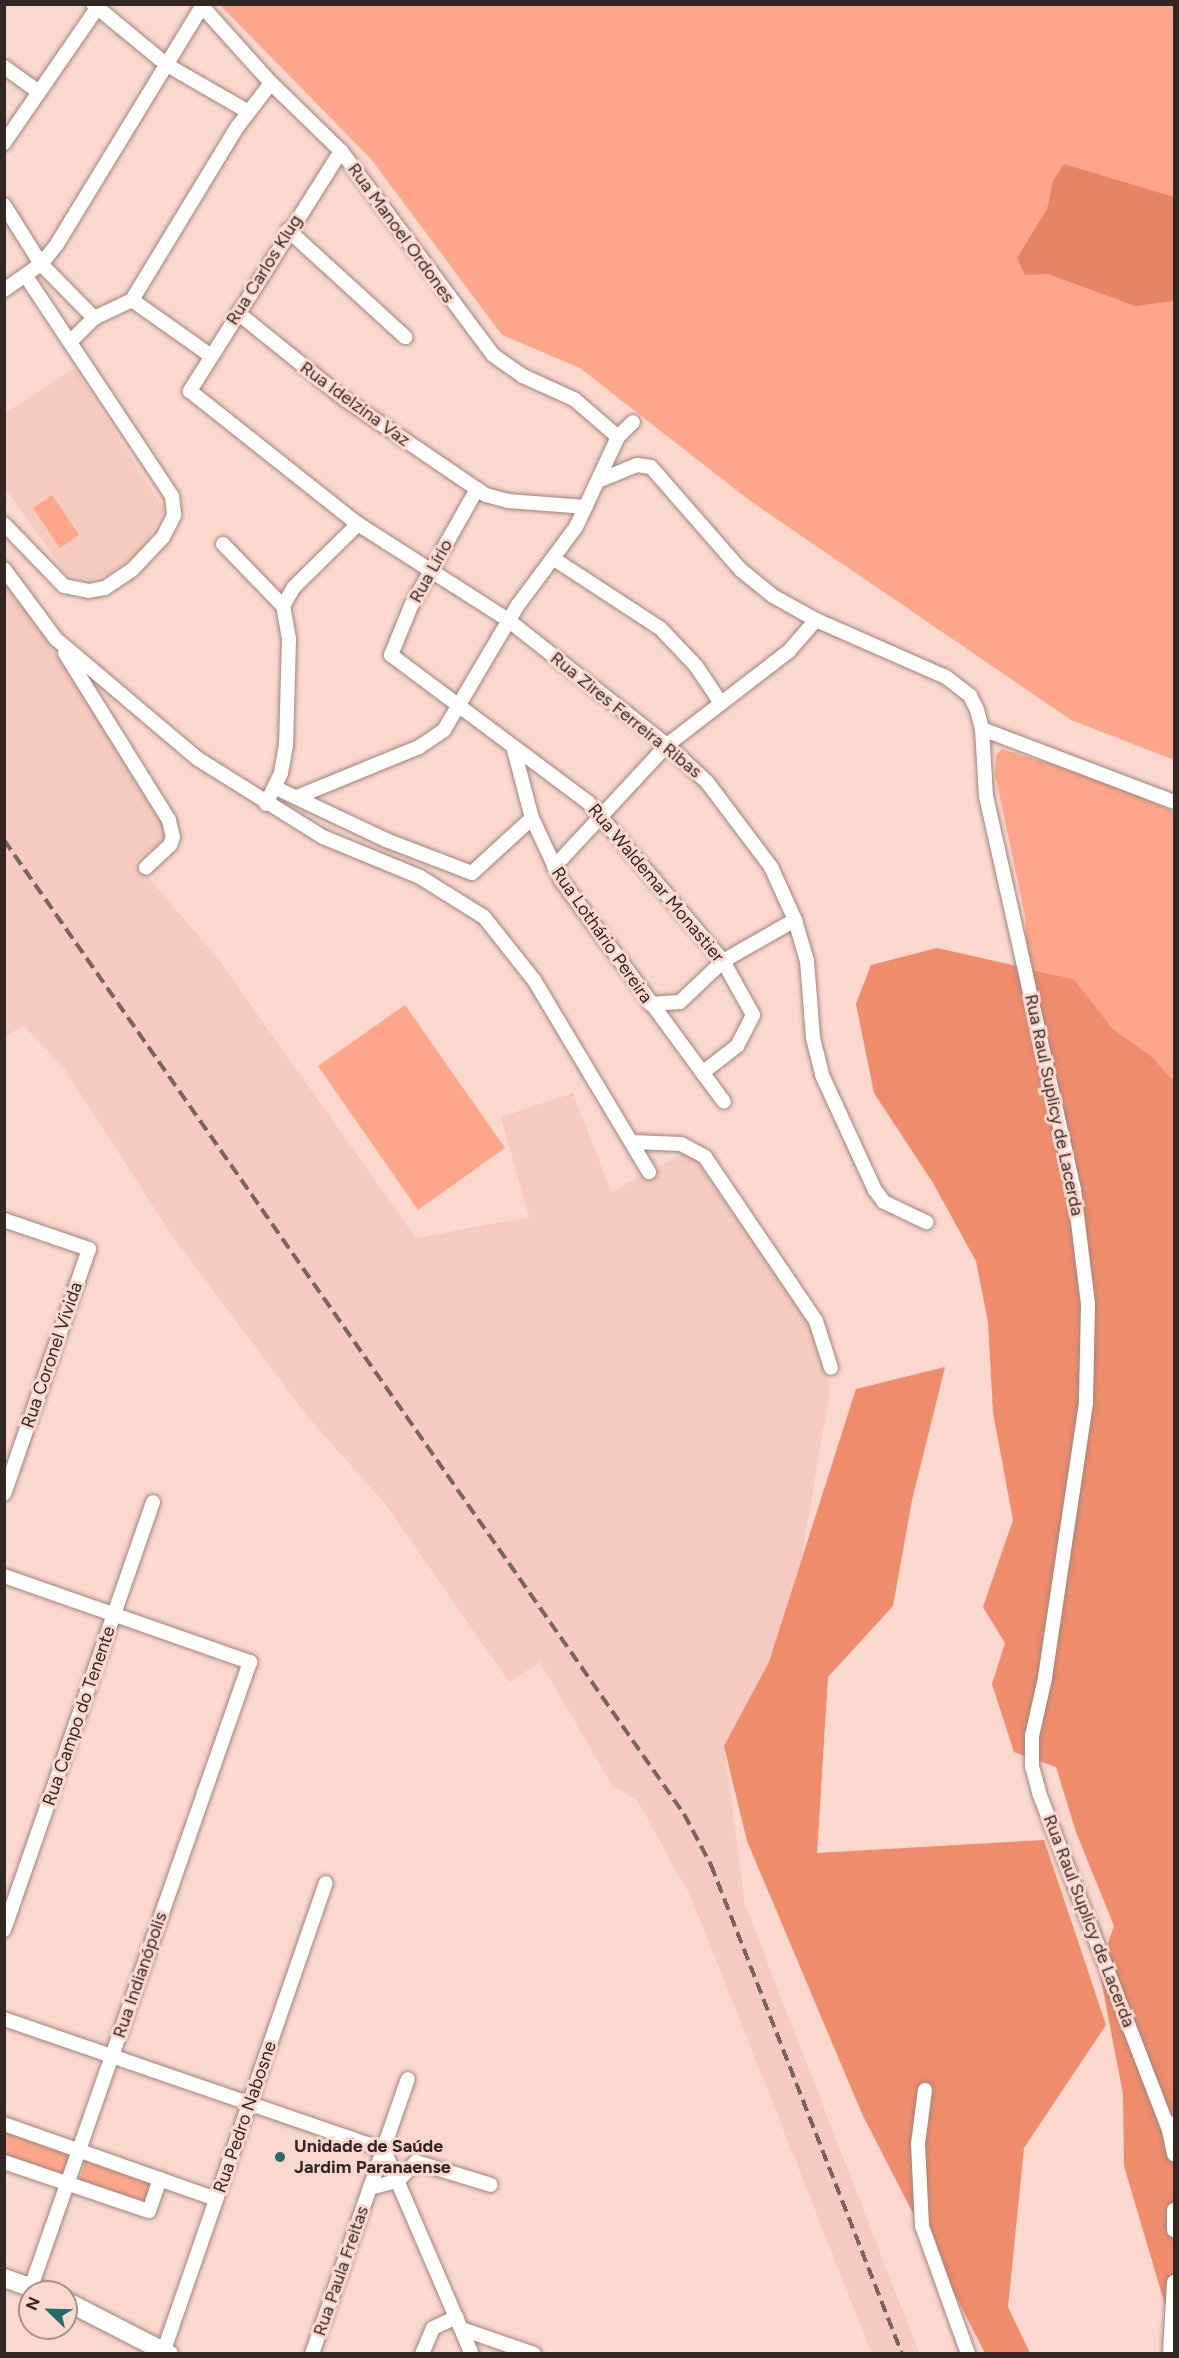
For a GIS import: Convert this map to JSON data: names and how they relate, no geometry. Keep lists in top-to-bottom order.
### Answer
{
  "streets": {
    "street": [
      "Rua Manoel Ordones",
      "Rua Carlos Klug",
      "Rua Idelzina Vaz",
      "Rua Lírio",
      "Rua Zires Ferreira Ribas",
      "Rua Waldemar Monastier",
      "Rua Lothário Pereira",
      "Rua Raul Suplicy de Lacerda",
      "Rua Coronel Vivida",
      "Rua Campo do Tenente",
      "Rua Indianópolis",
      "Rua Pedro Nabosne",
      "Rua Paula Freitas"
    ]
  },
  "crossings": [
    ["Rua Manoel Ordones", "Rua Carlos Klug"],
    ["Rua Carlos Klug", "Rua Idelzina Vaz"],
    ["Rua Carlos Klug", "Rua Zires Ferreira Ribas"],
    ["Rua Idelzina Vaz", "Rua Lírio"],
    ["Rua Lírio", "Rua Zires Ferreira Ribas"],
    ["Rua Lírio", "Rua Waldemar Monastier"],
    ["Rua Waldemar Monastier", "Rua Lothário Pereira"],
    ["Rua Campo do Tenente", "Rua Indianópolis"]
  ],
  "places": ["Unidade de Saúde Jardim Paranaense"],
  "north": "top left"
}
